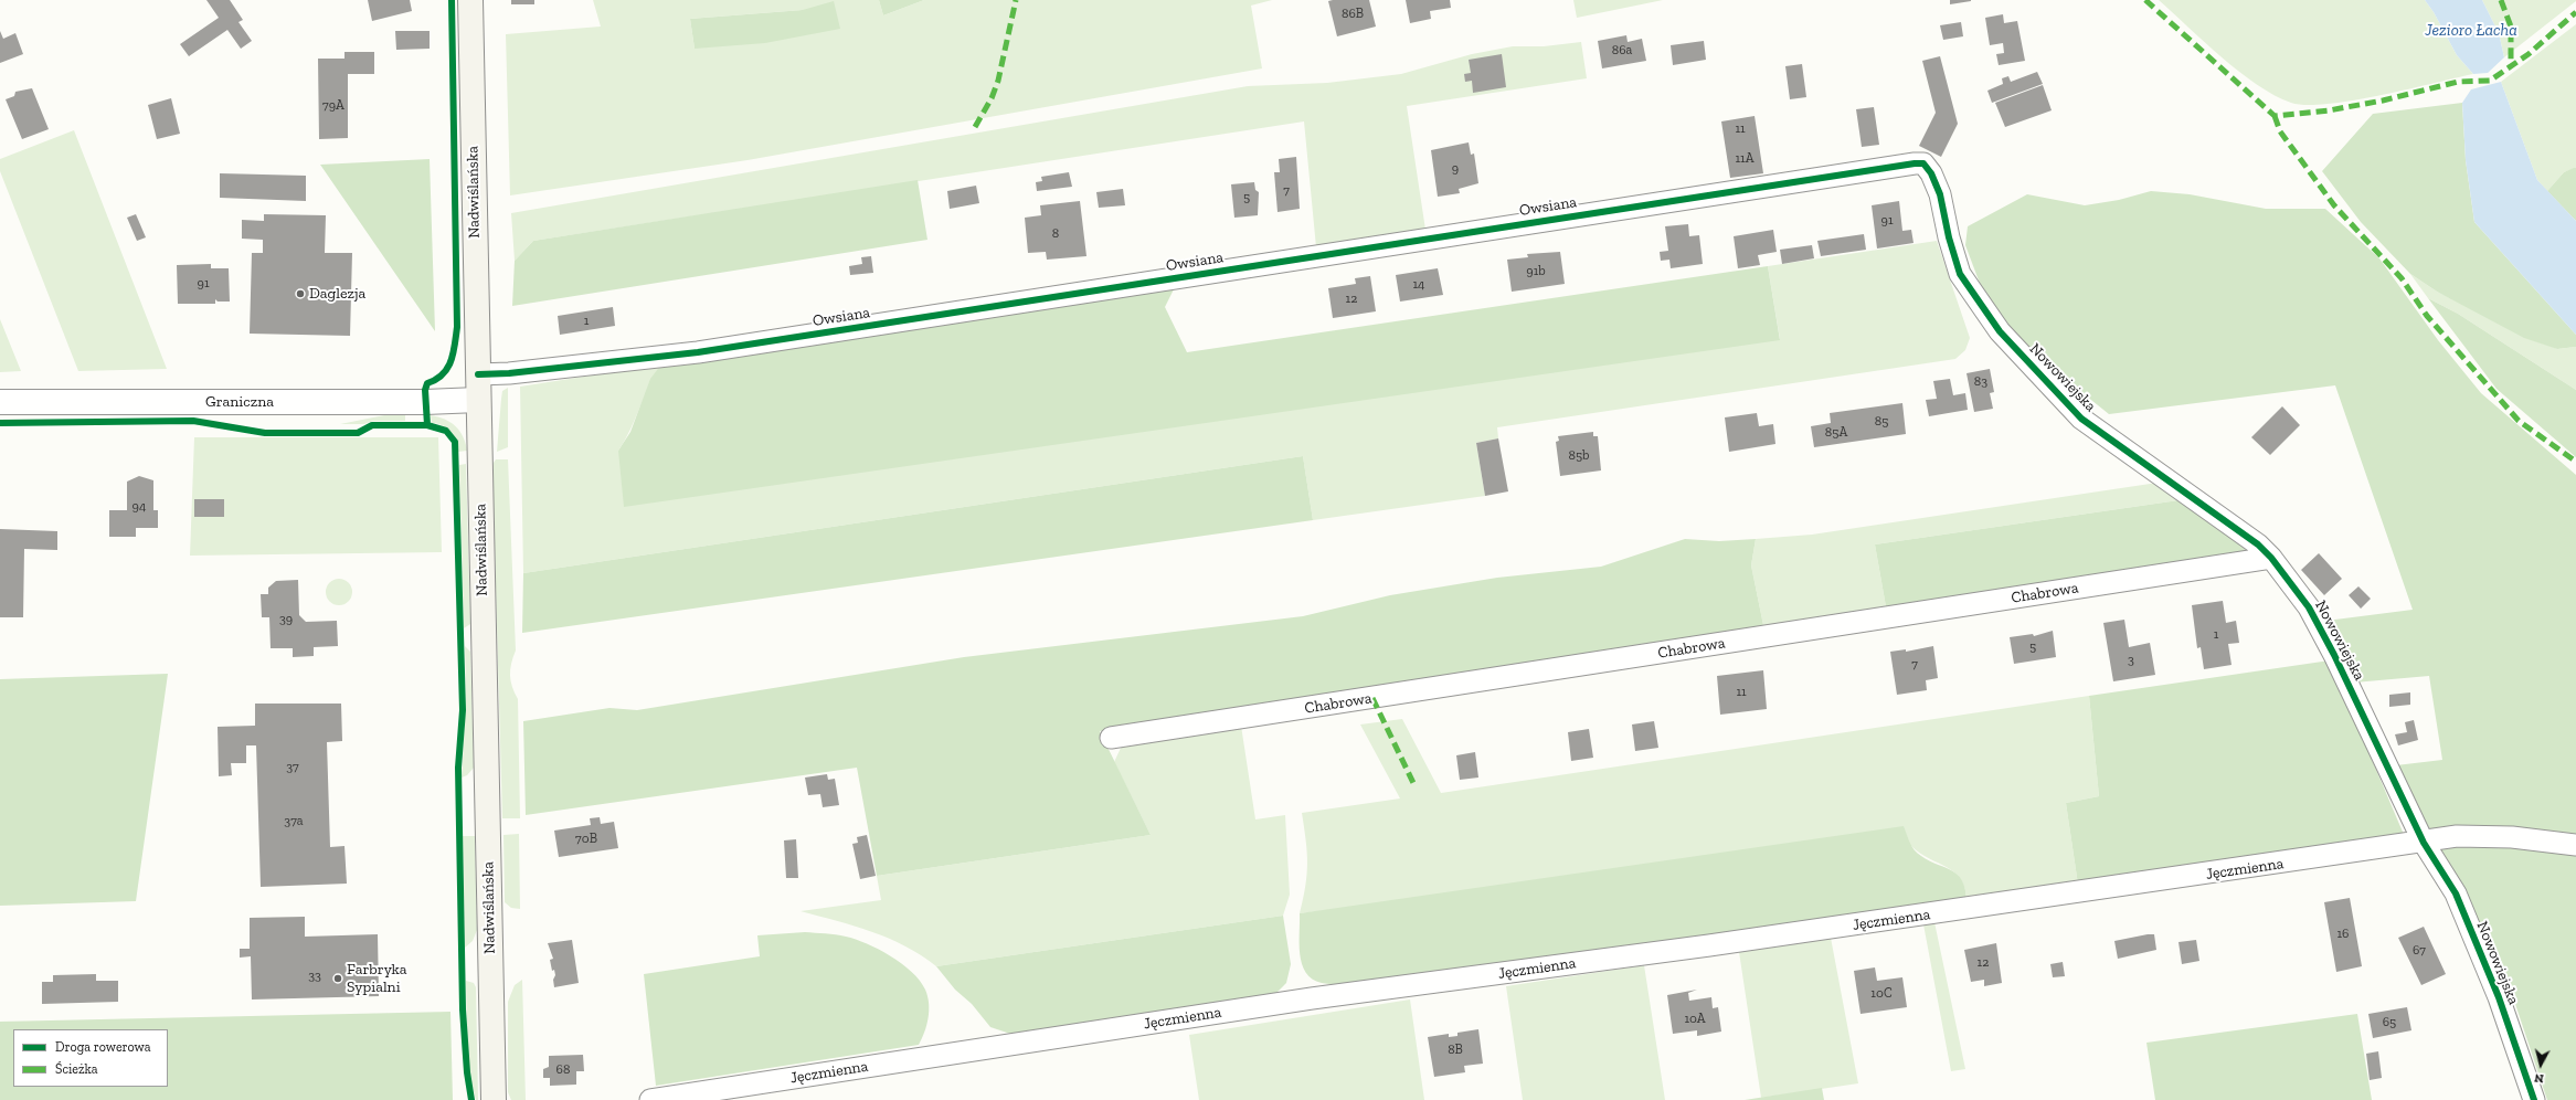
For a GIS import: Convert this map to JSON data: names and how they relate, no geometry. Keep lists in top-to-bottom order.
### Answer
{
  "streets": {
    "main road": ["Nadwiślańska"],
    "street": [
      "Owsiana",
      "Nowowiejska",
      "Graniczna",
      "Chabrowa",
      "Jęczmienna"
    ]
  },
  "crossings": [
    ["Nadwiślańska", "Owsiana"],
    ["Nadwiślańska", "Graniczna"],
    ["Owsiana", "Nowowiejska"],
    ["Nowowiejska", "Chabrowa"],
    ["Nowowiejska", "Jęczmienna"]
  ],
  "water": ["Jezioro Łacha"],
  "places": ["Daglezja", "Farbryka Sypialni"],
  "house_numbers": [
    "86B",
    "86a",
    "79A",
    "11",
    "11A",
    "9",
    "7",
    "5",
    "91",
    "8",
    "91b",
    "91",
    "14",
    "12",
    "1",
    "83",
    "85",
    "85A",
    "85b",
    "94",
    "39",
    "1",
    "5",
    "3",
    "7",
    "11",
    "37",
    "37a",
    "70B",
    "16",
    "67",
    "12",
    "33",
    "10C",
    "10A",
    "65",
    "8B",
    "68"
  ],
  "legend": ["Droga rowerowa", "Ścieżka"],
  "north": "bottom"
}
